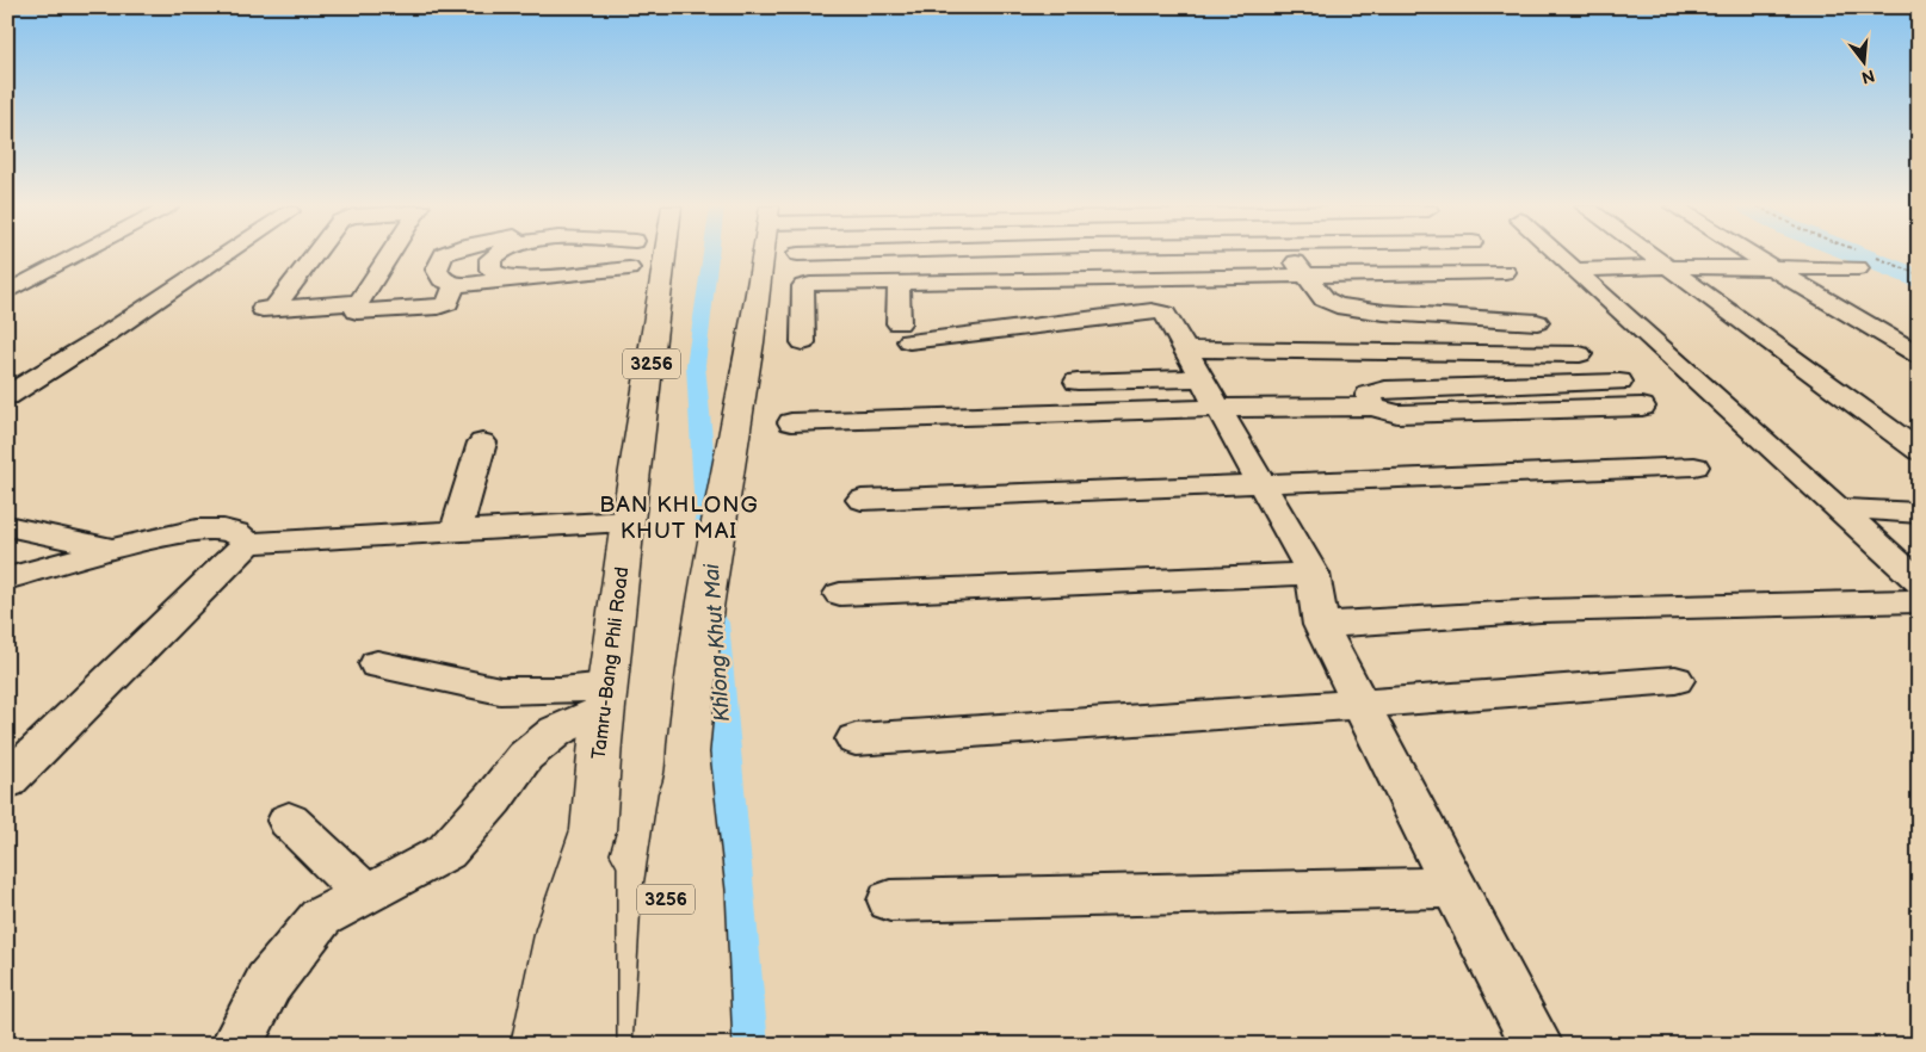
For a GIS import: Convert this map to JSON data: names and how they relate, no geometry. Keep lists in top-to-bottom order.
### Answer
{
  "streets": {
    "main road": ["3256", "Tamru-Bang Phli Road"]
  },
  "crossings": [
    ["3256", "Tamru-Bang Phli Road"]
  ],
  "districts": ["BAN KHLONG KHUT MAI"],
  "water": ["Khlong Khut Mai"],
  "north": "bottom"
}
